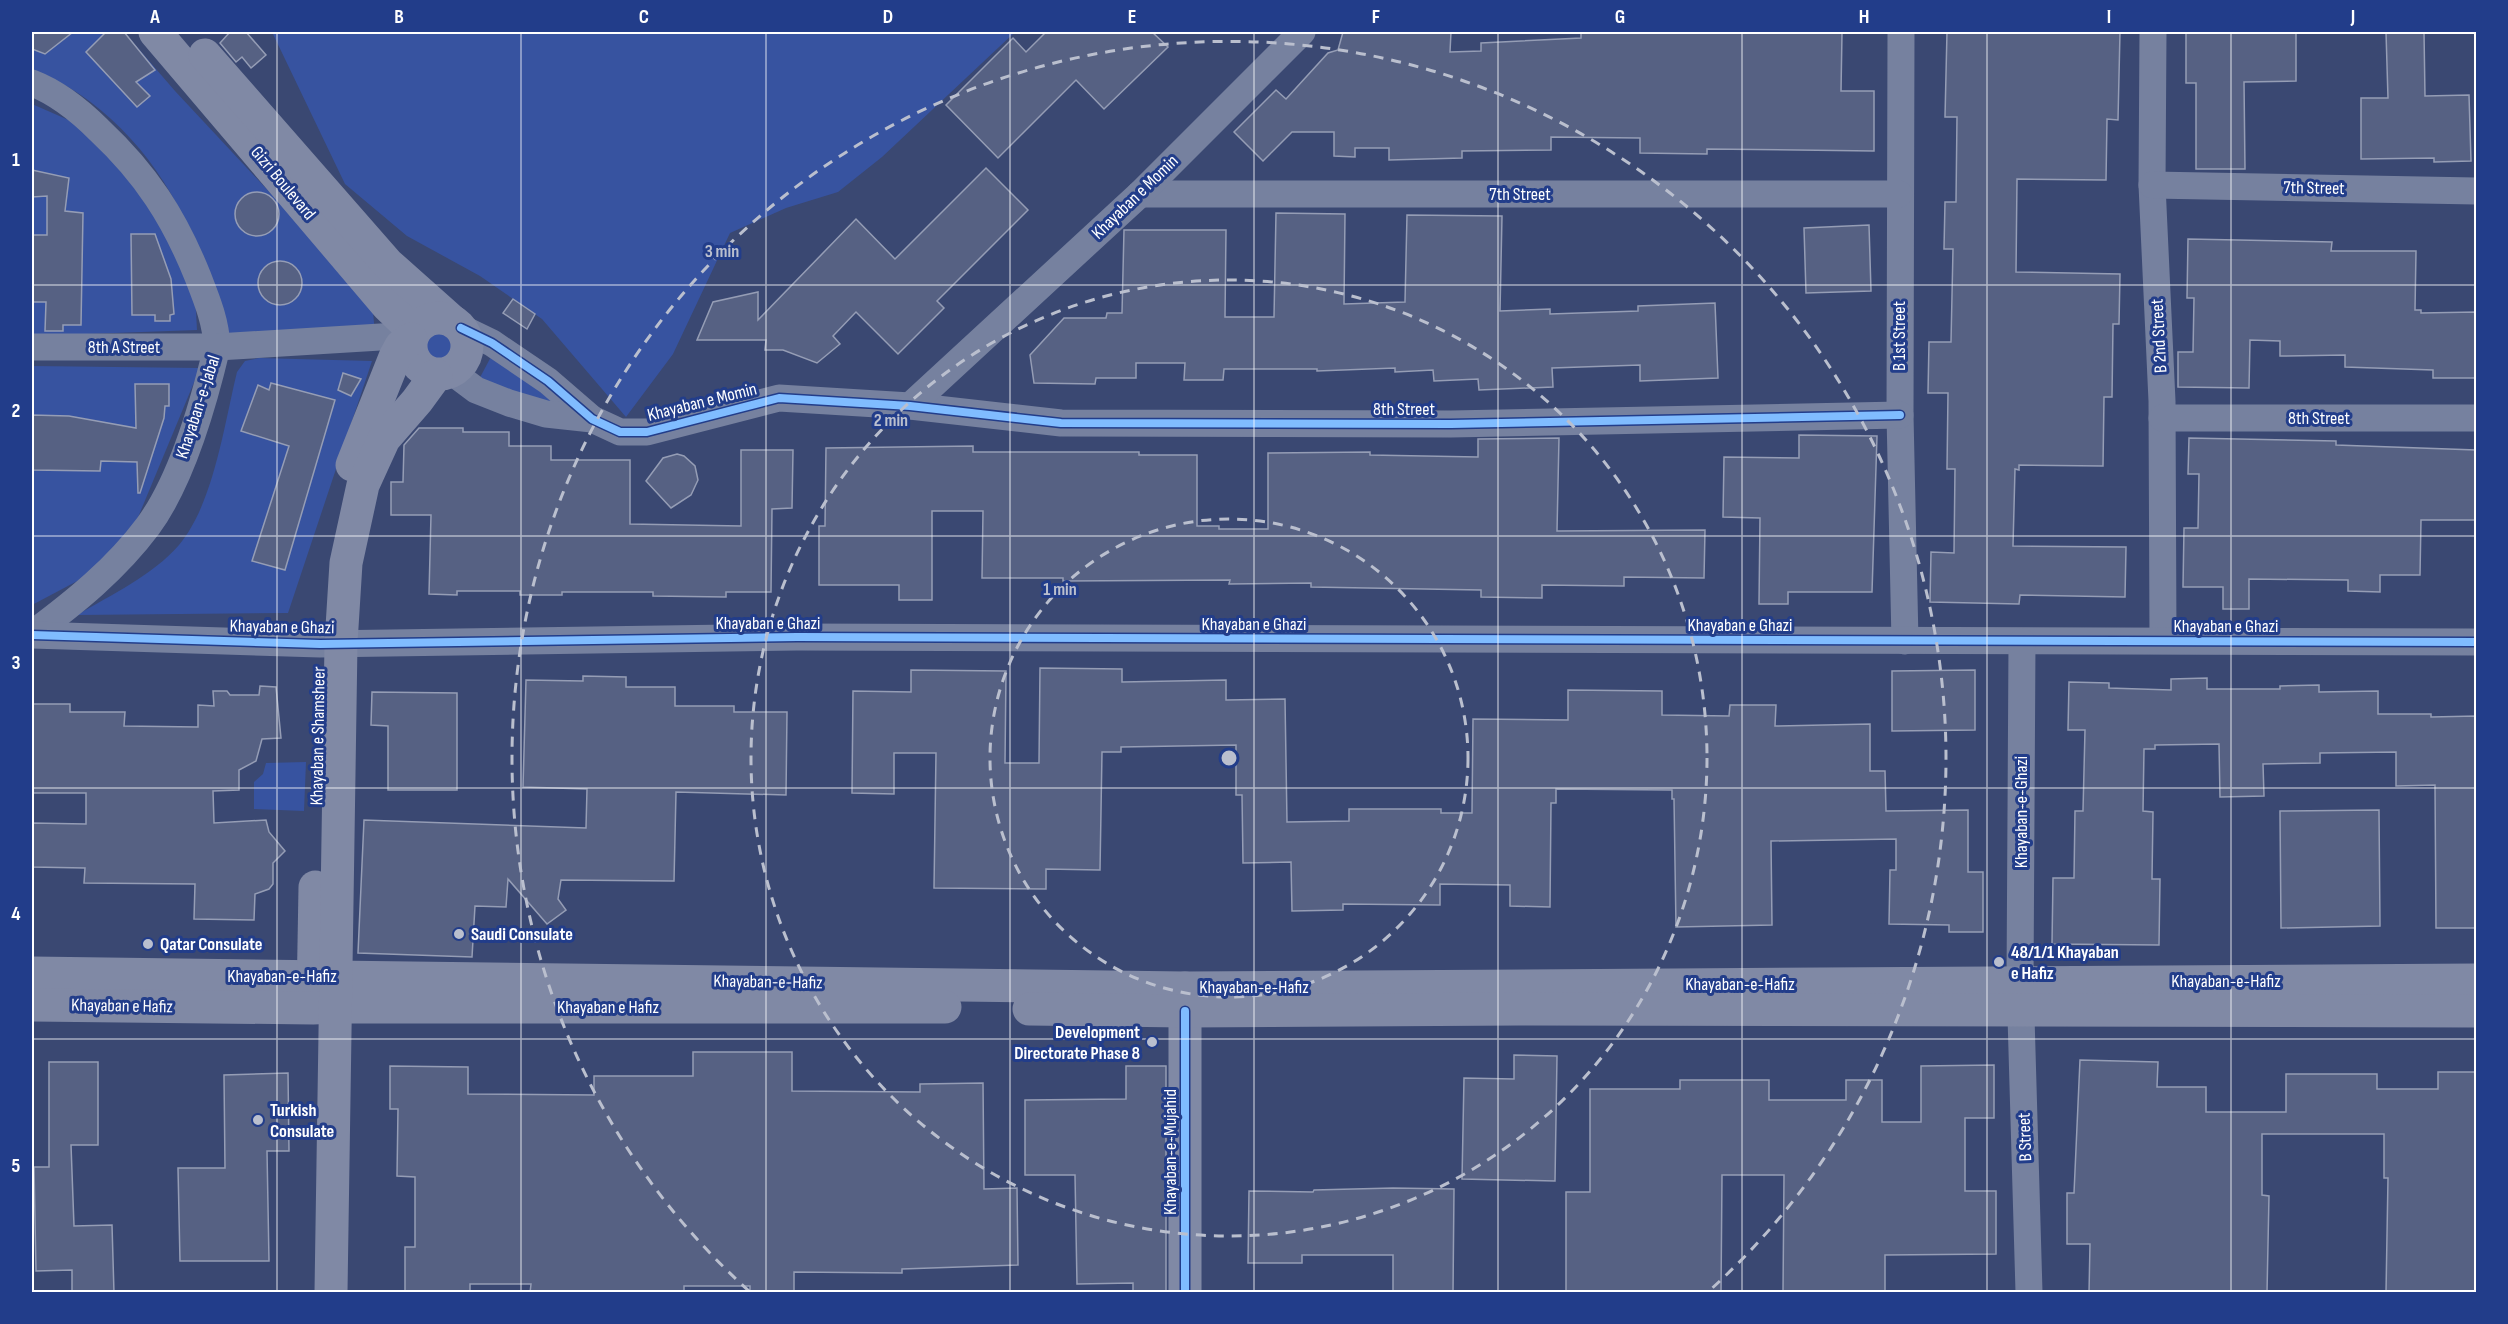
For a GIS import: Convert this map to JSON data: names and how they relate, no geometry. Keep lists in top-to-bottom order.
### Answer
{
  "streets": {
    "main road": [
      "Gizri Boulevard",
      "Khayaban e Shamsheer",
      "Khayaban-e-Hafiz",
      "Khayaban e Hafiz",
      "Khayaban-e-Mujahid"
    ],
    "street": [
      "7th Street",
      "Khayaban e Momin",
      "B 1st Street",
      "B 2nd Street",
      "8th A Street",
      "Khayaban-e-Jabal",
      "8th Street",
      "Khayaban e Ghazi",
      "Khayaban-e-Ghazi",
      "B Street"
    ]
  },
  "crossings": [
    ["Gizri Boulevard", "Khayaban e Momin"],
    ["Gizri Boulevard", "8th A Street"],
    ["Gizri Boulevard", "Khayaban e Shamsheer"],
    ["7th Street", "Khayaban e Momin"],
    ["7th Street", "B 1st Street"],
    ["7th Street", "B 2nd Street"],
    ["Khayaban e Momin", "8th A Street"],
    ["Khayaban e Momin", "8th Street"],
    ["Khayaban e Momin", "Khayaban e Shamsheer"],
    ["B 1st Street", "8th Street"],
    ["B 1st Street", "Khayaban e Ghazi"],
    ["B 2nd Street", "8th Street"],
    ["B 2nd Street", "Khayaban e Ghazi"],
    ["8th A Street", "Khayaban-e-Jabal"],
    ["8th A Street", "Khayaban e Shamsheer"],
    ["Khayaban-e-Jabal", "Khayaban e Ghazi"],
    ["Khayaban e Ghazi", "Khayaban e Shamsheer"],
    ["Khayaban e Ghazi", "Khayaban-e-Ghazi"],
    ["Khayaban e Shamsheer", "Khayaban-e-Hafiz"],
    ["Khayaban e Shamsheer", "Khayaban e Hafiz"],
    ["Khayaban-e-Ghazi", "Khayaban-e-Hafiz"],
    ["Khayaban-e-Ghazi", "B Street"],
    ["Khayaban-e-Hafiz", "Khayaban e Hafiz"],
    ["Khayaban-e-Hafiz", "B Street"],
    ["Khayaban-e-Hafiz", "Khayaban-e-Mujahid"],
    ["Khayaban e Hafiz", "Khayaban-e-Mujahid"]
  ],
  "places": [
    "Saudi Consulate",
    "Qatar Consulate",
    "48/1/1 Khayaban e Hafiz",
    "Development Directorate Phase 8",
    "Turkish Consulate"
  ],
  "grid": {
    "columns": [
      "A",
      "B",
      "C",
      "D",
      "E",
      "F",
      "G",
      "H",
      "I",
      "J"
    ],
    "rows": [
      "1",
      "2",
      "3",
      "4",
      "5"
    ]
  },
  "rings": ["3 min", "2 min", "1 min"]
}
